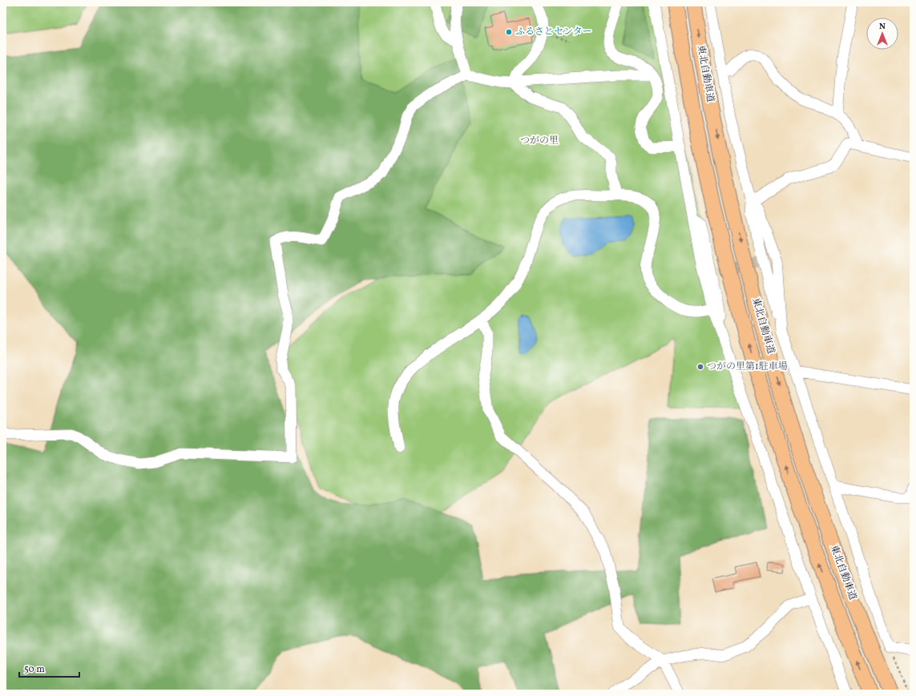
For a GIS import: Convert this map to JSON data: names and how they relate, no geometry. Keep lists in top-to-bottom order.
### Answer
{
  "streets": {
    "highway": ["東北自動車道"]
  },
  "parks": ["つがの里"],
  "places": ["ふるさとセンター", "つがの里第1駐車場"],
  "scale_bar": "50 m",
  "north": "top"
}
